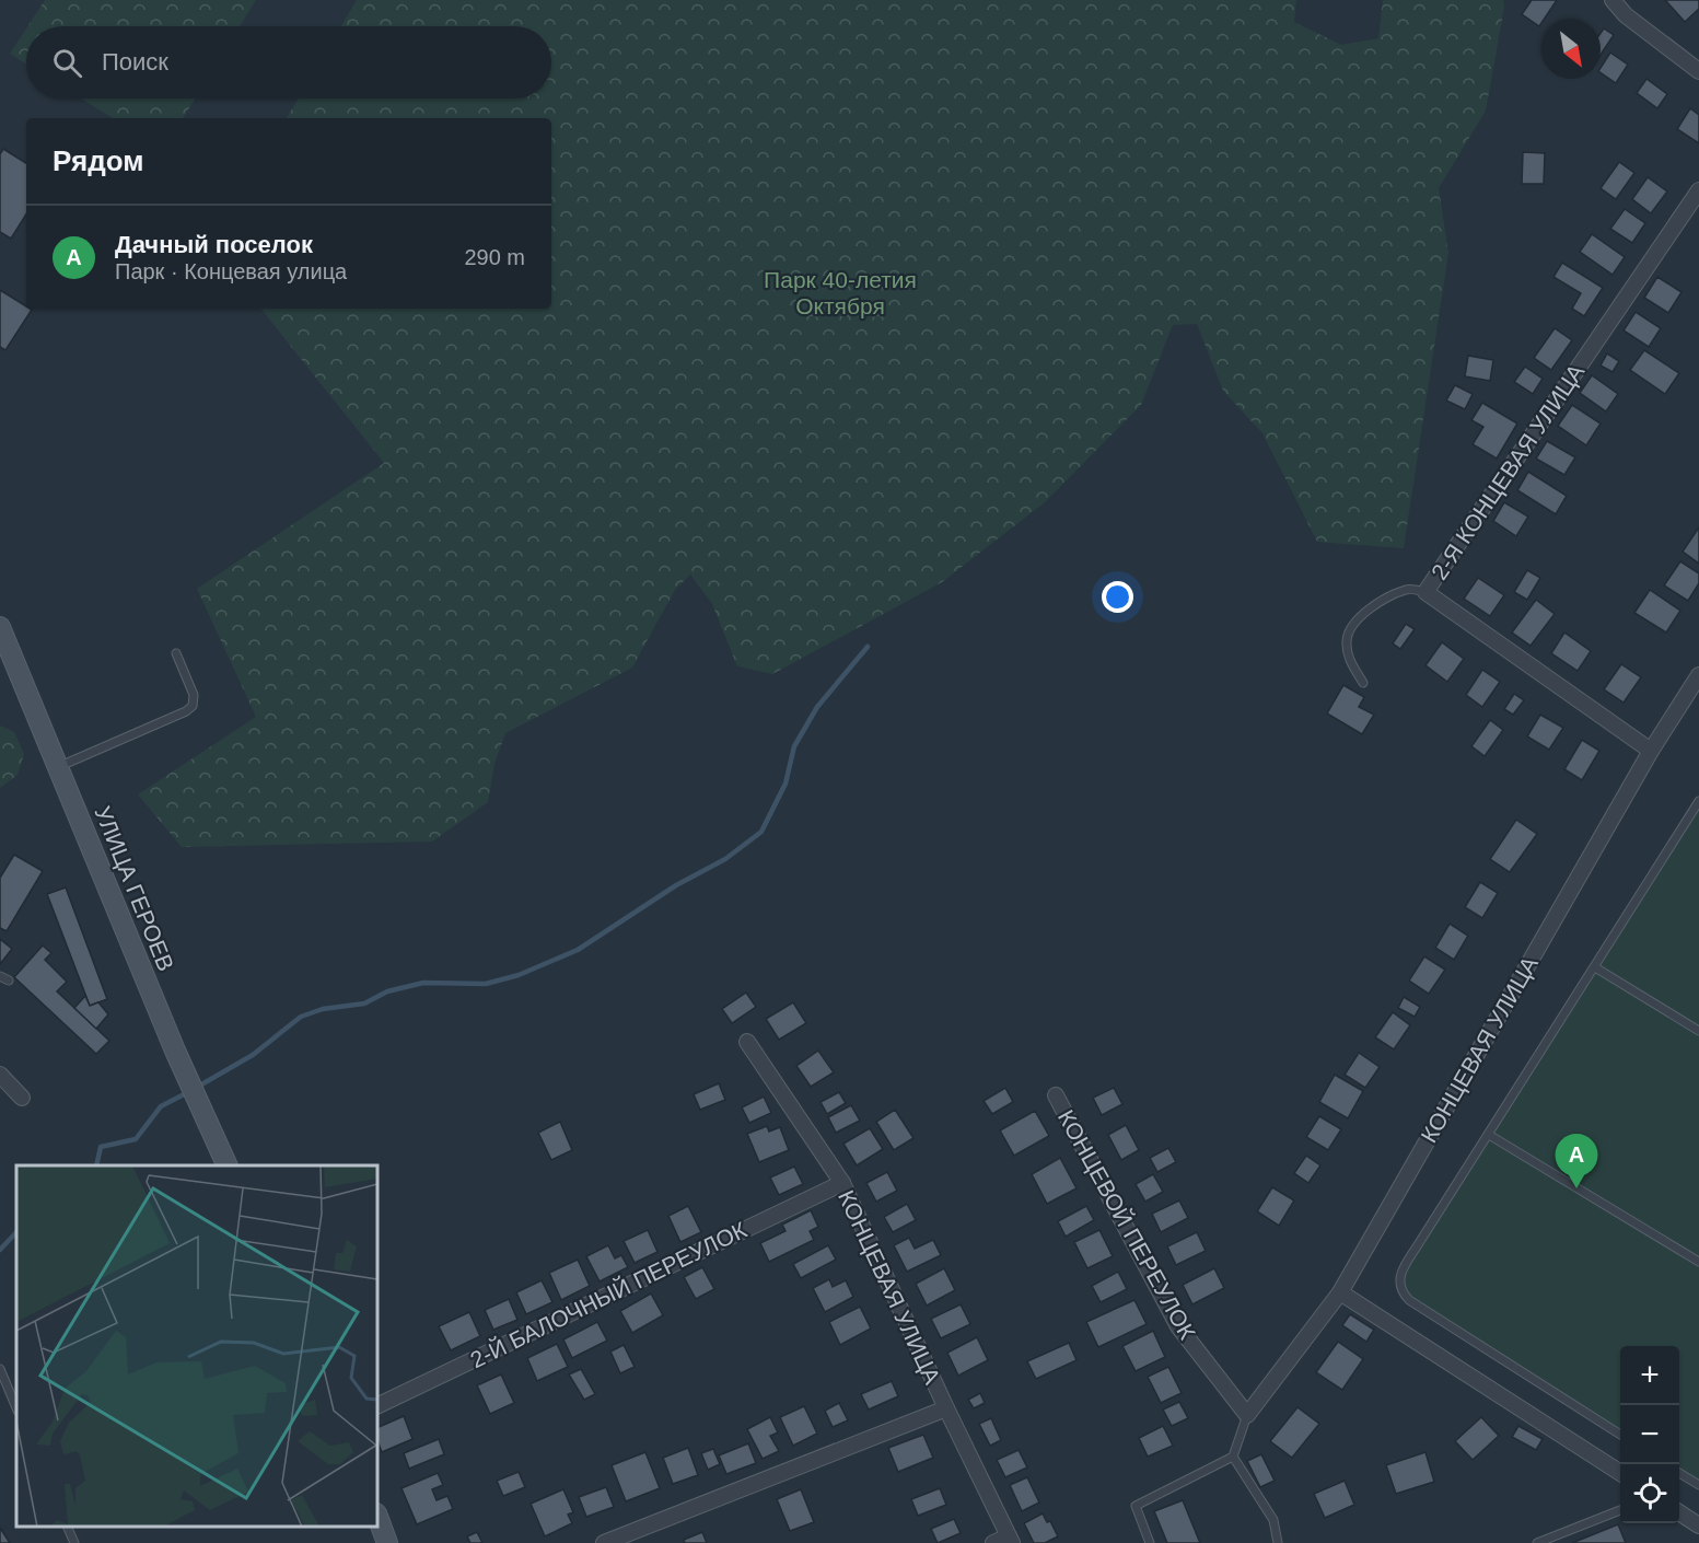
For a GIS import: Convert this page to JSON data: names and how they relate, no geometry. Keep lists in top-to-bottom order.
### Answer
{
  "streets": {
    "street": [
      "2-Я КОНЦЕВАЯ УЛИЦА",
      "УЛИЦА ГЕРОЕВ",
      "КОНЦЕВАЯ УЛИЦА",
      "КОНЦЕВОЙ ПЕРЕУЛОК",
      "2-Й БАЛОЧНЫЙ ПЕРЕУЛОК"
    ]
  },
  "crossings": [
    ["2-Я КОНЦЕВАЯ УЛИЦА", "КОНЦЕВАЯ УЛИЦА"],
    ["КОНЦЕВАЯ УЛИЦА", "КОНЦЕВОЙ ПЕРЕУЛОК"],
    ["КОНЦЕВАЯ УЛИЦА", "2-Й БАЛОЧНЫЙ ПЕРЕУЛОК"]
  ],
  "parks": ["Парк 40-летия Октября"],
  "north": "bottom right",
  "page": {
    "search": "Поиск",
    "heading": "Рядом",
    "list": [
      {
        "mark": "A",
        "name": "Дачный поселок",
        "note": "Парк · Концевая улица",
        "value": "290 m"
      }
    ],
    "pins": "A",
    "map_buttons": ["+", "−"]
  }
}
